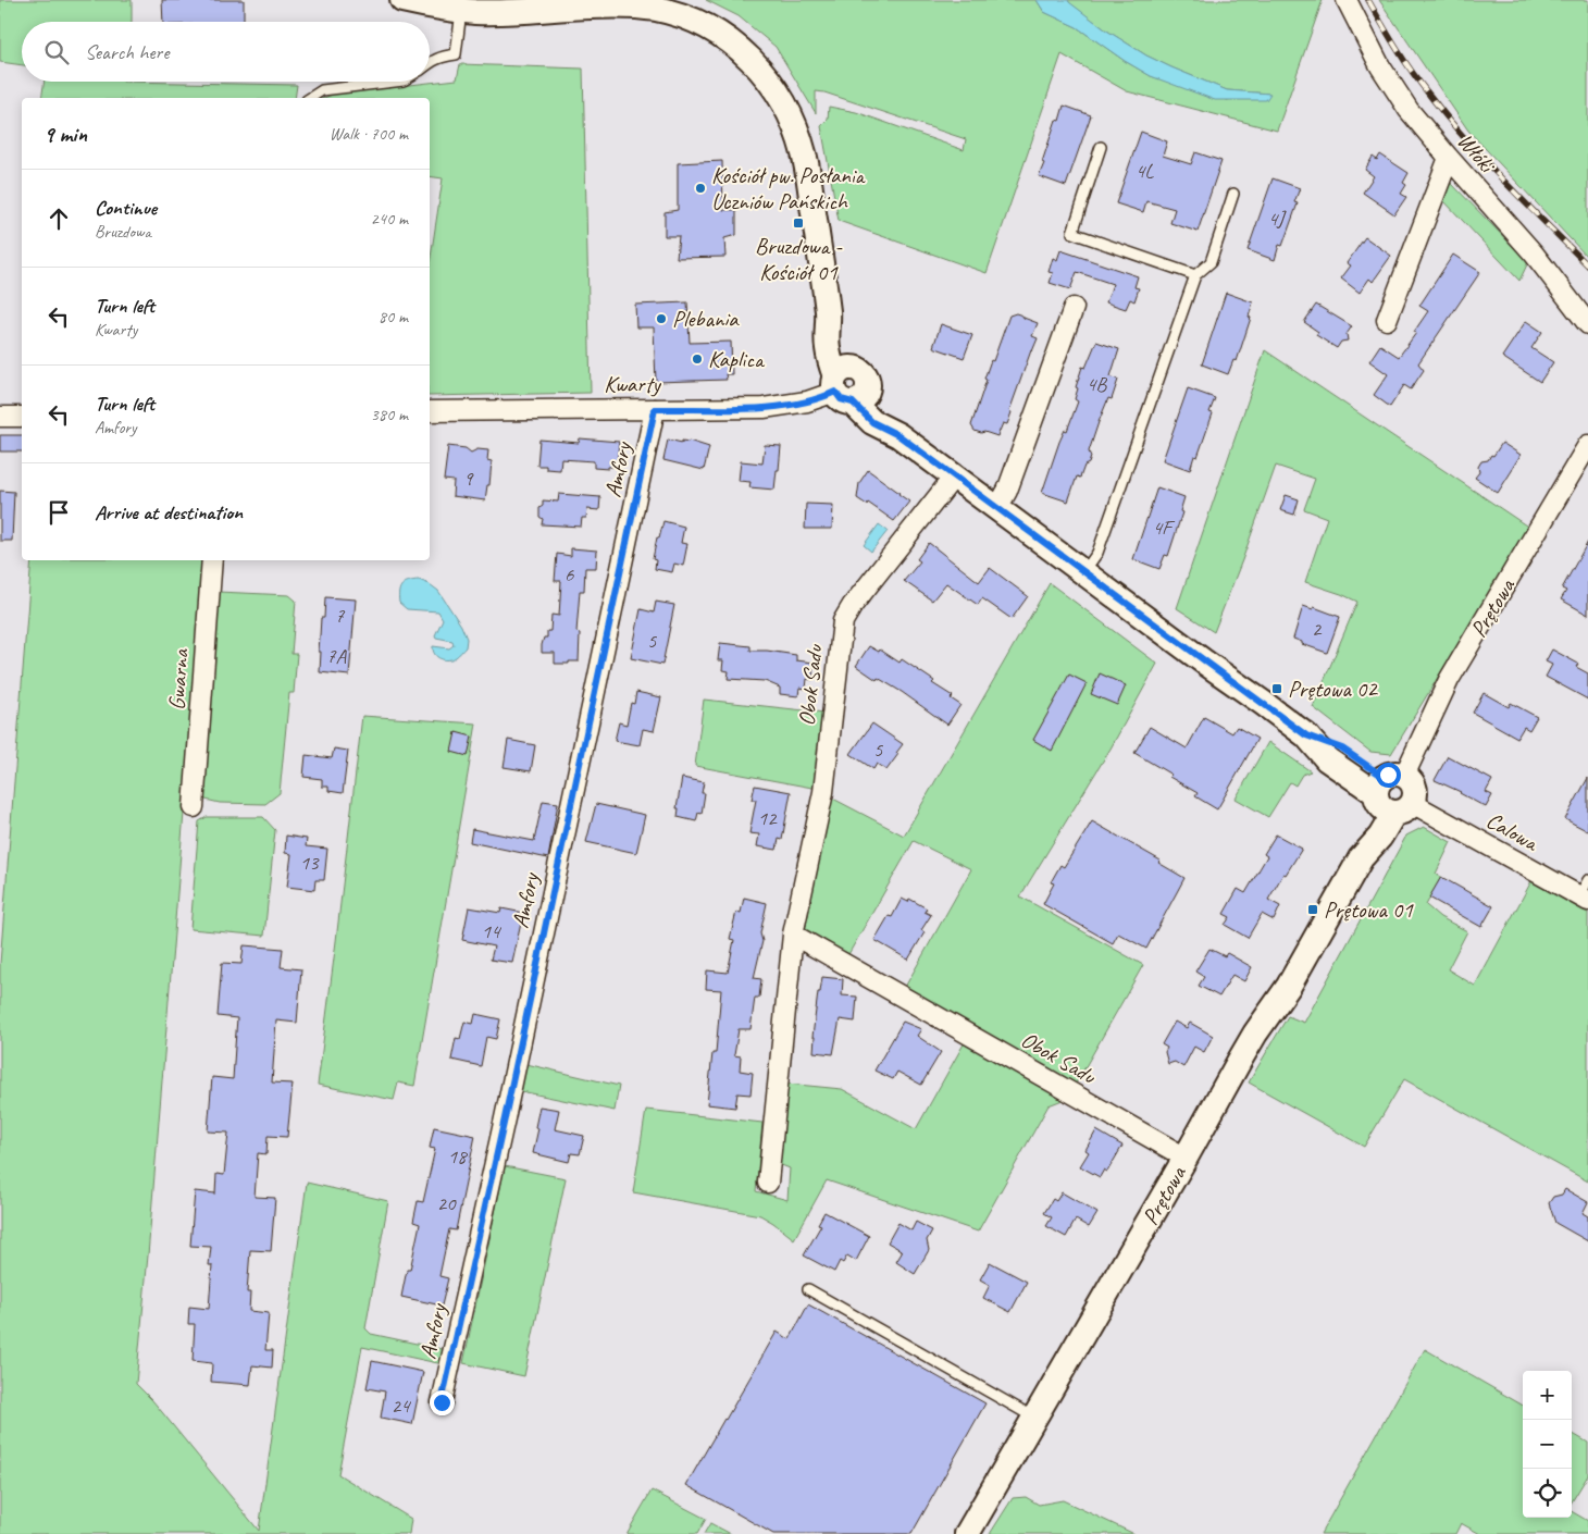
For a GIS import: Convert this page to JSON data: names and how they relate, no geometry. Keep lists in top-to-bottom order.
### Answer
{
  "streets": {
    "street": [
      "Włóki",
      "Kwarty",
      "Amfory",
      "Prętowa",
      "Gwarna",
      "Obok Sadu",
      "Calowa"
    ]
  },
  "crossings": [
    ["Kwarty", "Amfory"],
    ["Prętowa", "Obok Sadu"],
    ["Prętowa", "Calowa"]
  ],
  "places": {
    "other": ["Kościół pw. Posłania Uczniów Pańskich", "Plebania", "Kaplica"],
    "transit": ["Bruzdowa - Kościół 01", "Prętowa 02", "Prętowa 01"]
  },
  "house_numbers": [
    "4L",
    "4J",
    "4B",
    "9",
    "4F",
    "6",
    "7",
    "2",
    "5",
    "7A",
    "5",
    "12",
    "13",
    "14",
    "18",
    "20",
    "24"
  ],
  "page": {
    "search": "Search here",
    "heading": ["9 min", "Walk · 700 m"],
    "list": [
      ["Continue", "Bruzdowa", "240 m"],
      ["Turn left", "Kwarty", "80 m"],
      ["Turn left", "Amfory", "380 m"],
      "Arrive at destination"
    ],
    "map_buttons": ["+", "−"]
  }
}
